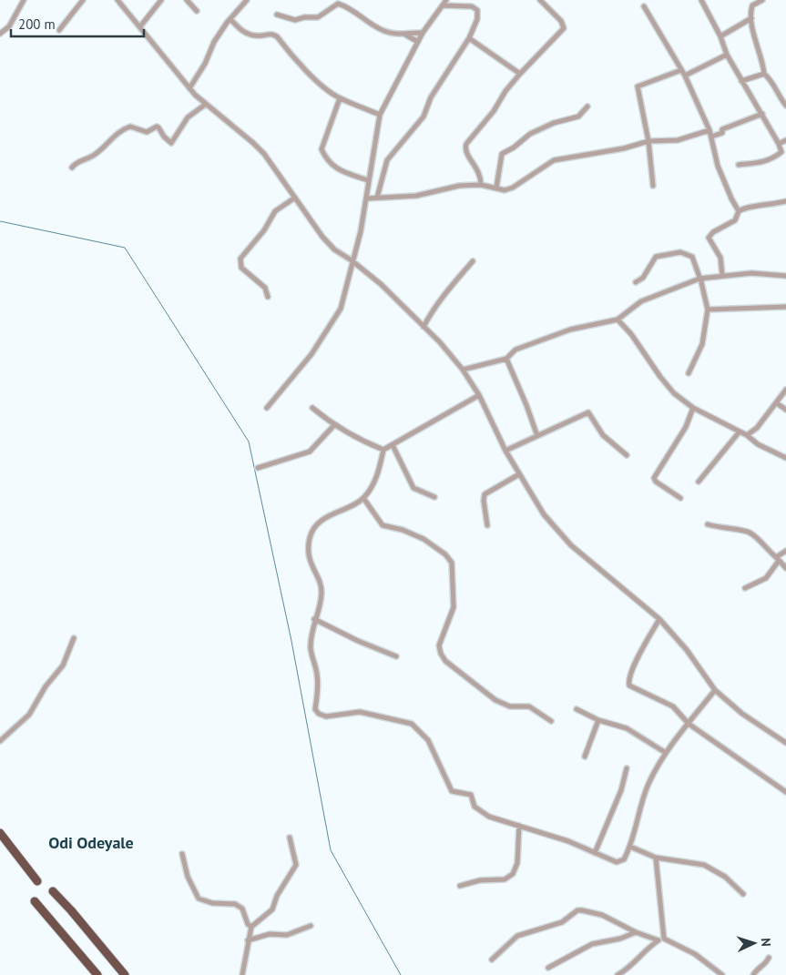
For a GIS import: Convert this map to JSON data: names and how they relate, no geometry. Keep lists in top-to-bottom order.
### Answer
{
  "districts": ["Odi Odeyale"],
  "scale_bar": "200 m",
  "north": "right"
}
